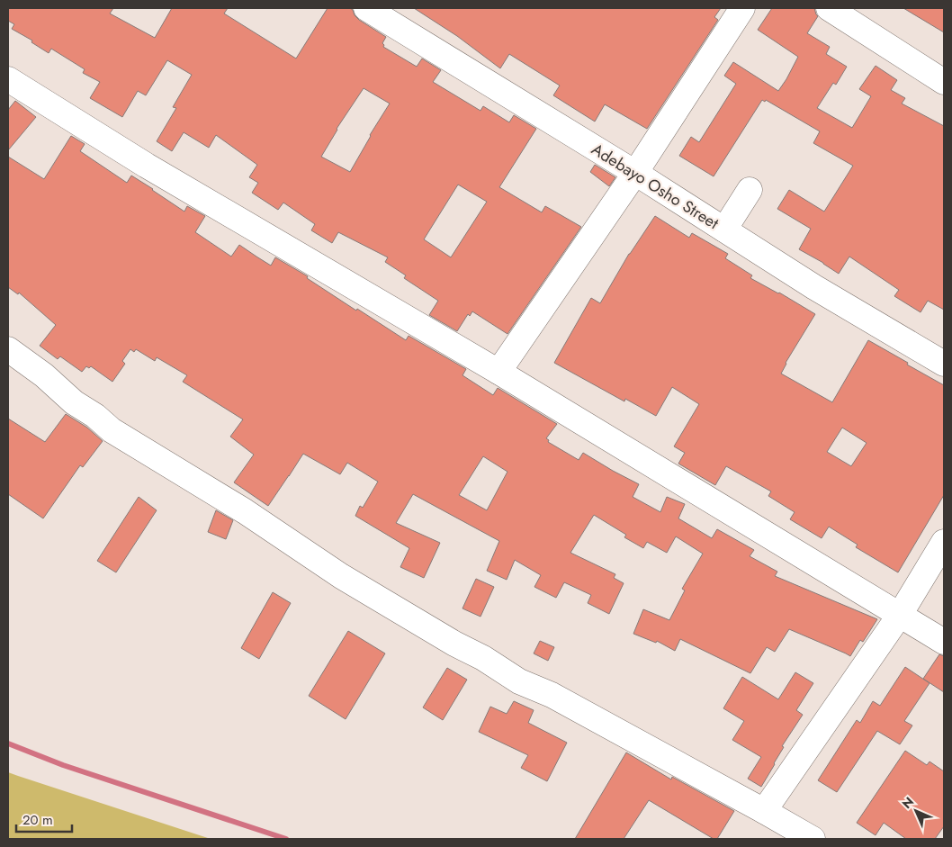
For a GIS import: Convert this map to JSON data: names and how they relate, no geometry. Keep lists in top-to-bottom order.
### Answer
{
  "streets": {
    "street": ["Adebayo Osho Street"]
  },
  "scale_bar": "20 m",
  "north": "top left"
}
